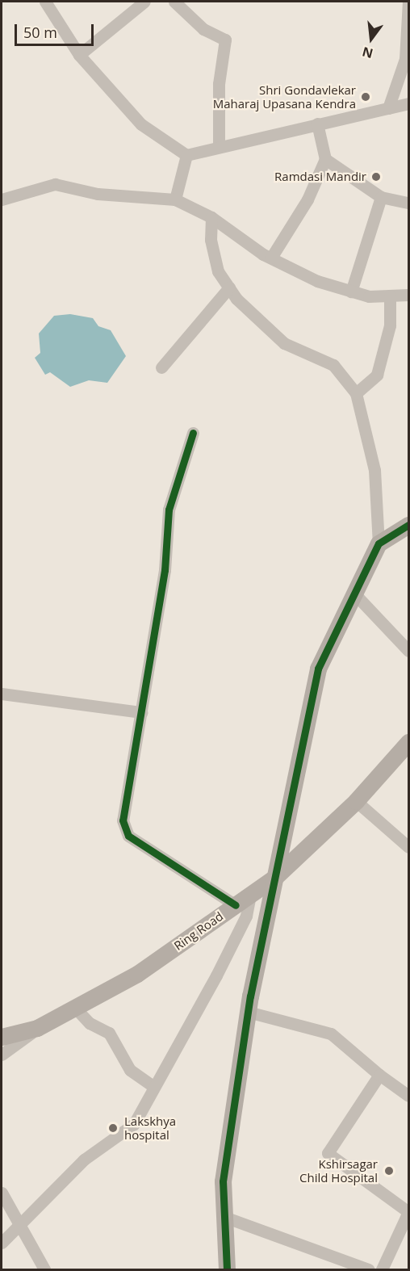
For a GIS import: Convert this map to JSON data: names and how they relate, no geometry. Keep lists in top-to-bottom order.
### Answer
{
  "streets": {
    "street": ["Ring Road"]
  },
  "places": [
    "Shri Gondavlekar Maharaj Upasana Kendra",
    "Ramdasi Mandir",
    "Lakskhya hospital",
    "Kshirsagar Child Hospital"
  ],
  "scale_bar": "50 m",
  "north": "bottom"
}
